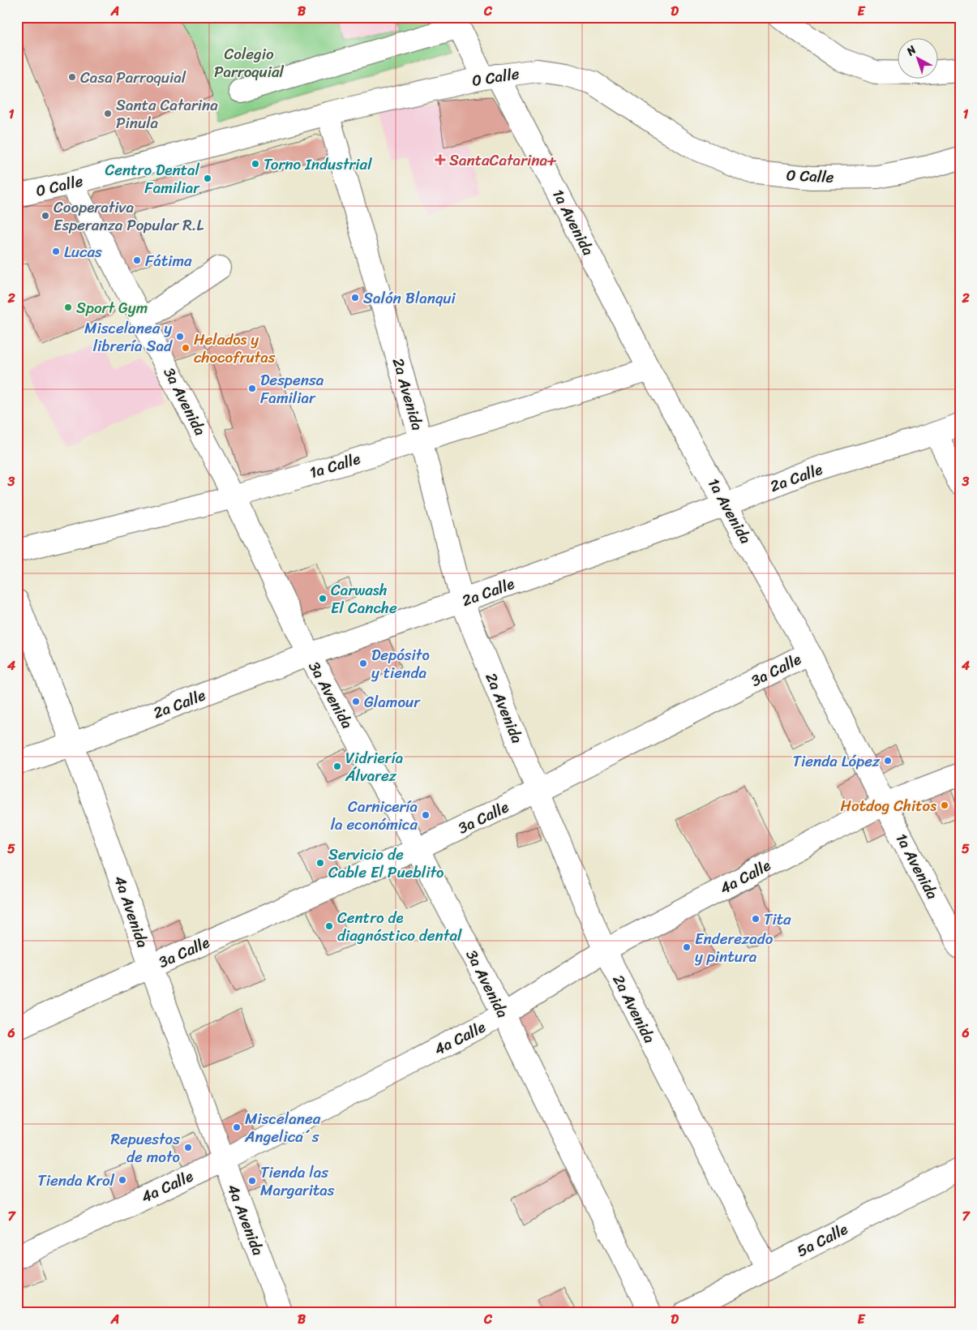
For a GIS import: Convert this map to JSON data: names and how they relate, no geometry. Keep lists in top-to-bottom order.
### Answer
{
  "streets": {
    "street": [
      "0 Calle",
      "1a Avenida",
      "2a Avenida",
      "3a Avenida",
      "1a Calle",
      "2a Calle",
      "3a Calle",
      "4a Calle",
      "4a Avenida",
      "5a Calle"
    ]
  },
  "crossings": [
    ["0 Calle", "1a Avenida"],
    ["0 Calle", "2a Avenida"],
    ["0 Calle", "3a Avenida"],
    ["1a Avenida", "1a Calle"],
    ["1a Avenida", "2a Calle"],
    ["1a Avenida", "3a Calle"],
    ["1a Avenida", "4a Calle"],
    ["2a Avenida", "1a Calle"],
    ["2a Avenida", "2a Calle"],
    ["2a Avenida", "3a Calle"],
    ["2a Avenida", "4a Calle"],
    ["2a Avenida", "5a Calle"],
    ["3a Avenida", "1a Calle"],
    ["3a Avenida", "2a Calle"],
    ["3a Avenida", "3a Calle"],
    ["3a Avenida", "4a Calle"],
    ["2a Calle", "4a Avenida"],
    ["3a Calle", "4a Avenida"],
    ["4a Calle", "4a Avenida"]
  ],
  "parks": ["Colegio Parroquial"],
  "places": {
    "other": [
      "Casa Parroquial",
      "Santa Catarina Pinula",
      "Torno Industrial",
      "Centro Dental Familiar",
      "Cooperativa Esperanza Popular R.L",
      "Lucas",
      "Fátima",
      "Salón Blanqui",
      "Sport Gym",
      "Miscelanea y librería Sad",
      "Helados y chocofrutas",
      "Despensa Familiar",
      "Carwash El Canche",
      "Depósito y tienda",
      "Glamour",
      "Tienda López",
      "Vidriería Álvarez",
      "Hotdog Chitos",
      "Carnicería la económica",
      "Servicio de Cable El Pueblito",
      "Tita",
      "Centro de diagnóstico dental",
      "Enderezado y pintura",
      "Miscelanea Angelica´s",
      "Repuestos de moto",
      "Tienda Krol",
      "Tienda las Margaritas"
    ],
    "health": ["SantaCatarina+"]
  },
  "north": "top left",
  "grid": {
    "columns": [
      "A",
      "B",
      "C",
      "D",
      "E"
    ],
    "rows": [
      "1",
      "2",
      "3",
      "4",
      "5",
      "6",
      "7"
    ]
  }
}
